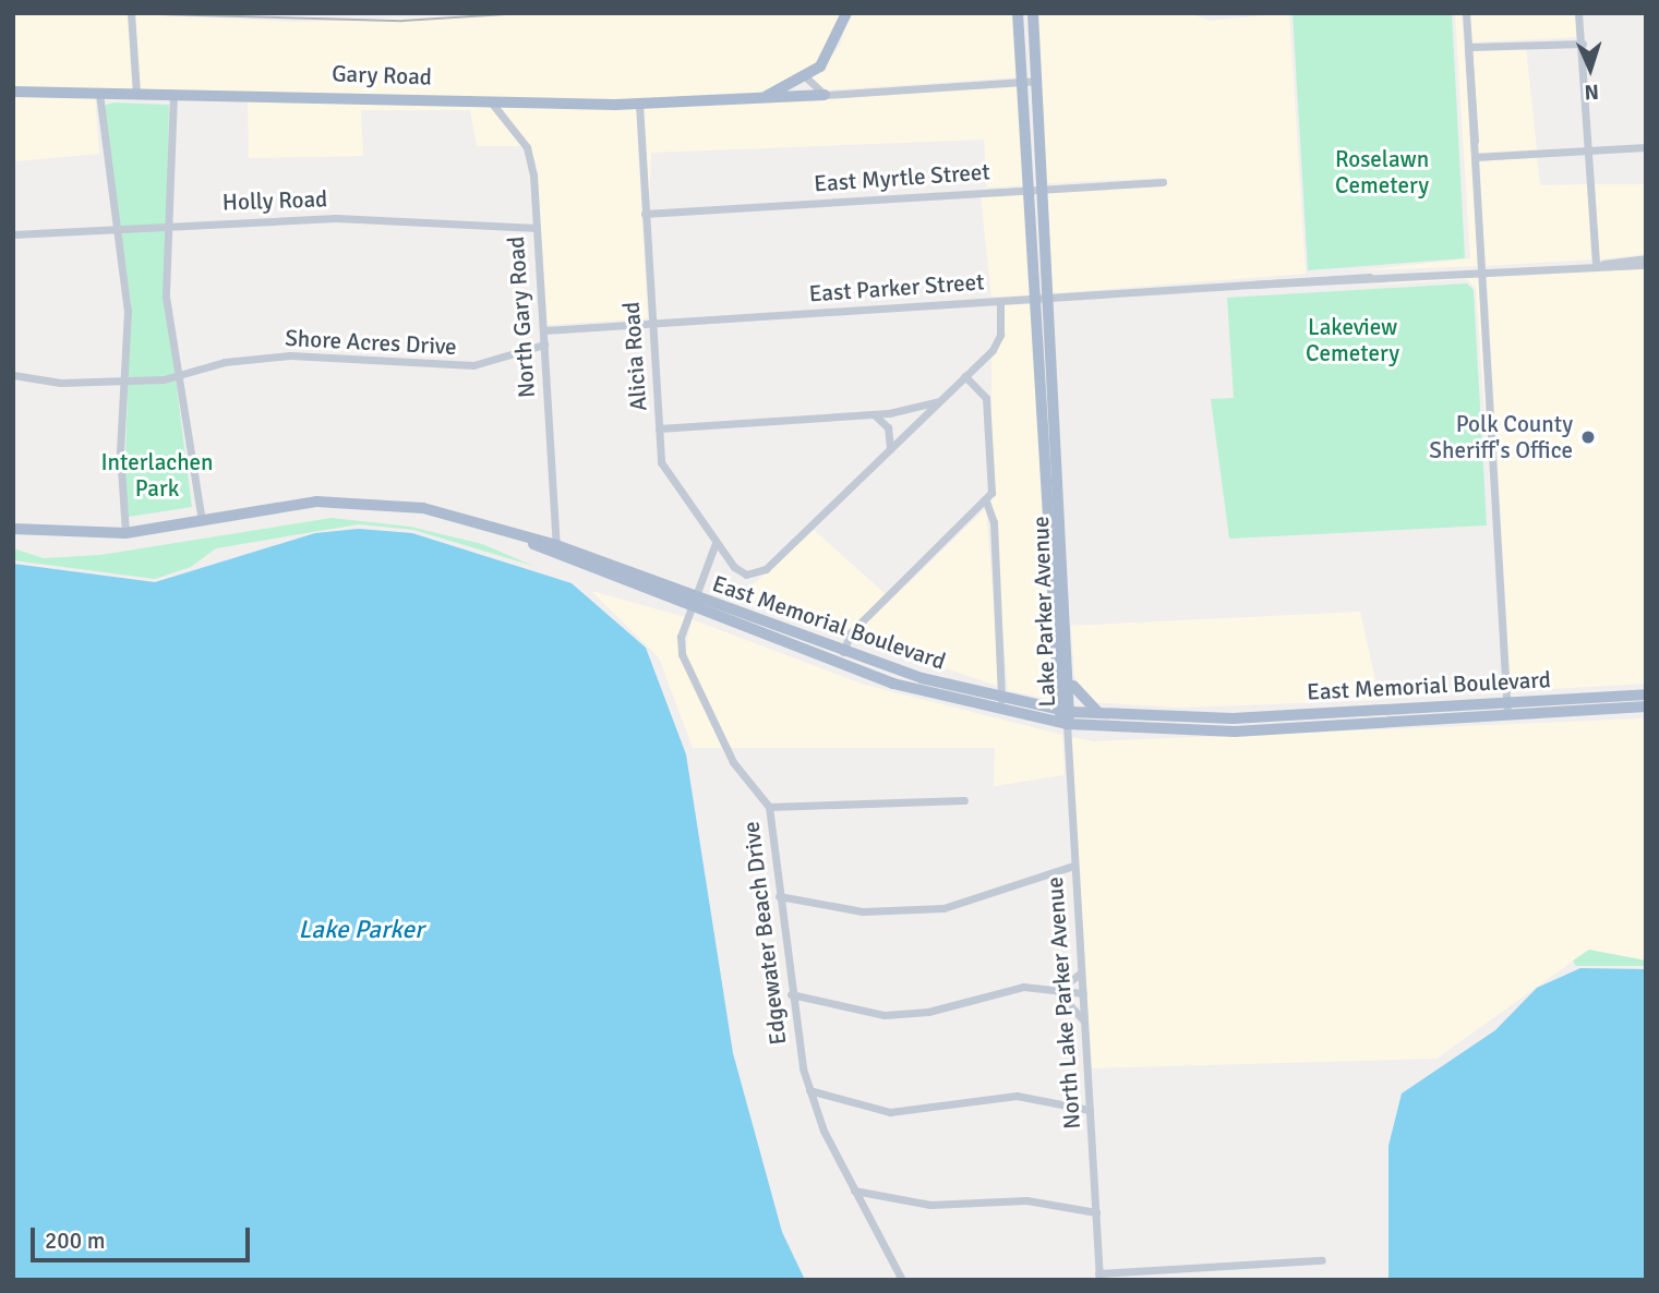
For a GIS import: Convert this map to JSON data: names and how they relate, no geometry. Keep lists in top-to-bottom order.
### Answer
{
  "streets": {
    "main road": ["Gary Road", "Lake Parker Avenue", "East Memorial Boulevard"],
    "street": [
      "East Myrtle Street",
      "Holly Road",
      "East Parker Street",
      "North Gary Road",
      "Shore Acres Drive",
      "Alicia Road",
      "Edgewater Beach Drive",
      "North Lake Parker Avenue"
    ]
  },
  "crossings": [
    ["Gary Road", "North Gary Road"],
    ["Gary Road", "Alicia Road"],
    ["East Myrtle Street", "Alicia Road"],
    ["East Myrtle Street", "Lake Parker Avenue"],
    ["Holly Road", "North Gary Road"],
    ["East Parker Street", "North Gary Road"],
    ["East Parker Street", "Alicia Road"],
    ["East Parker Street", "Lake Parker Avenue"],
    ["North Gary Road", "Shore Acres Drive"],
    ["North Gary Road", "East Memorial Boulevard"],
    ["Alicia Road", "Edgewater Beach Drive"],
    ["Lake Parker Avenue", "East Memorial Boulevard"],
    ["Lake Parker Avenue", "North Lake Parker Avenue"],
    ["East Memorial Boulevard", "Edgewater Beach Drive"],
    ["East Memorial Boulevard", "North Lake Parker Avenue"]
  ],
  "water": ["Lake Parker"],
  "parks": ["Roselawn Cemetery", "Lakeview Cemetery", "Interlachen Park"],
  "places": ["Polk County Sheriff's Office"],
  "scale_bar": "200 m",
  "north": "bottom"
}
